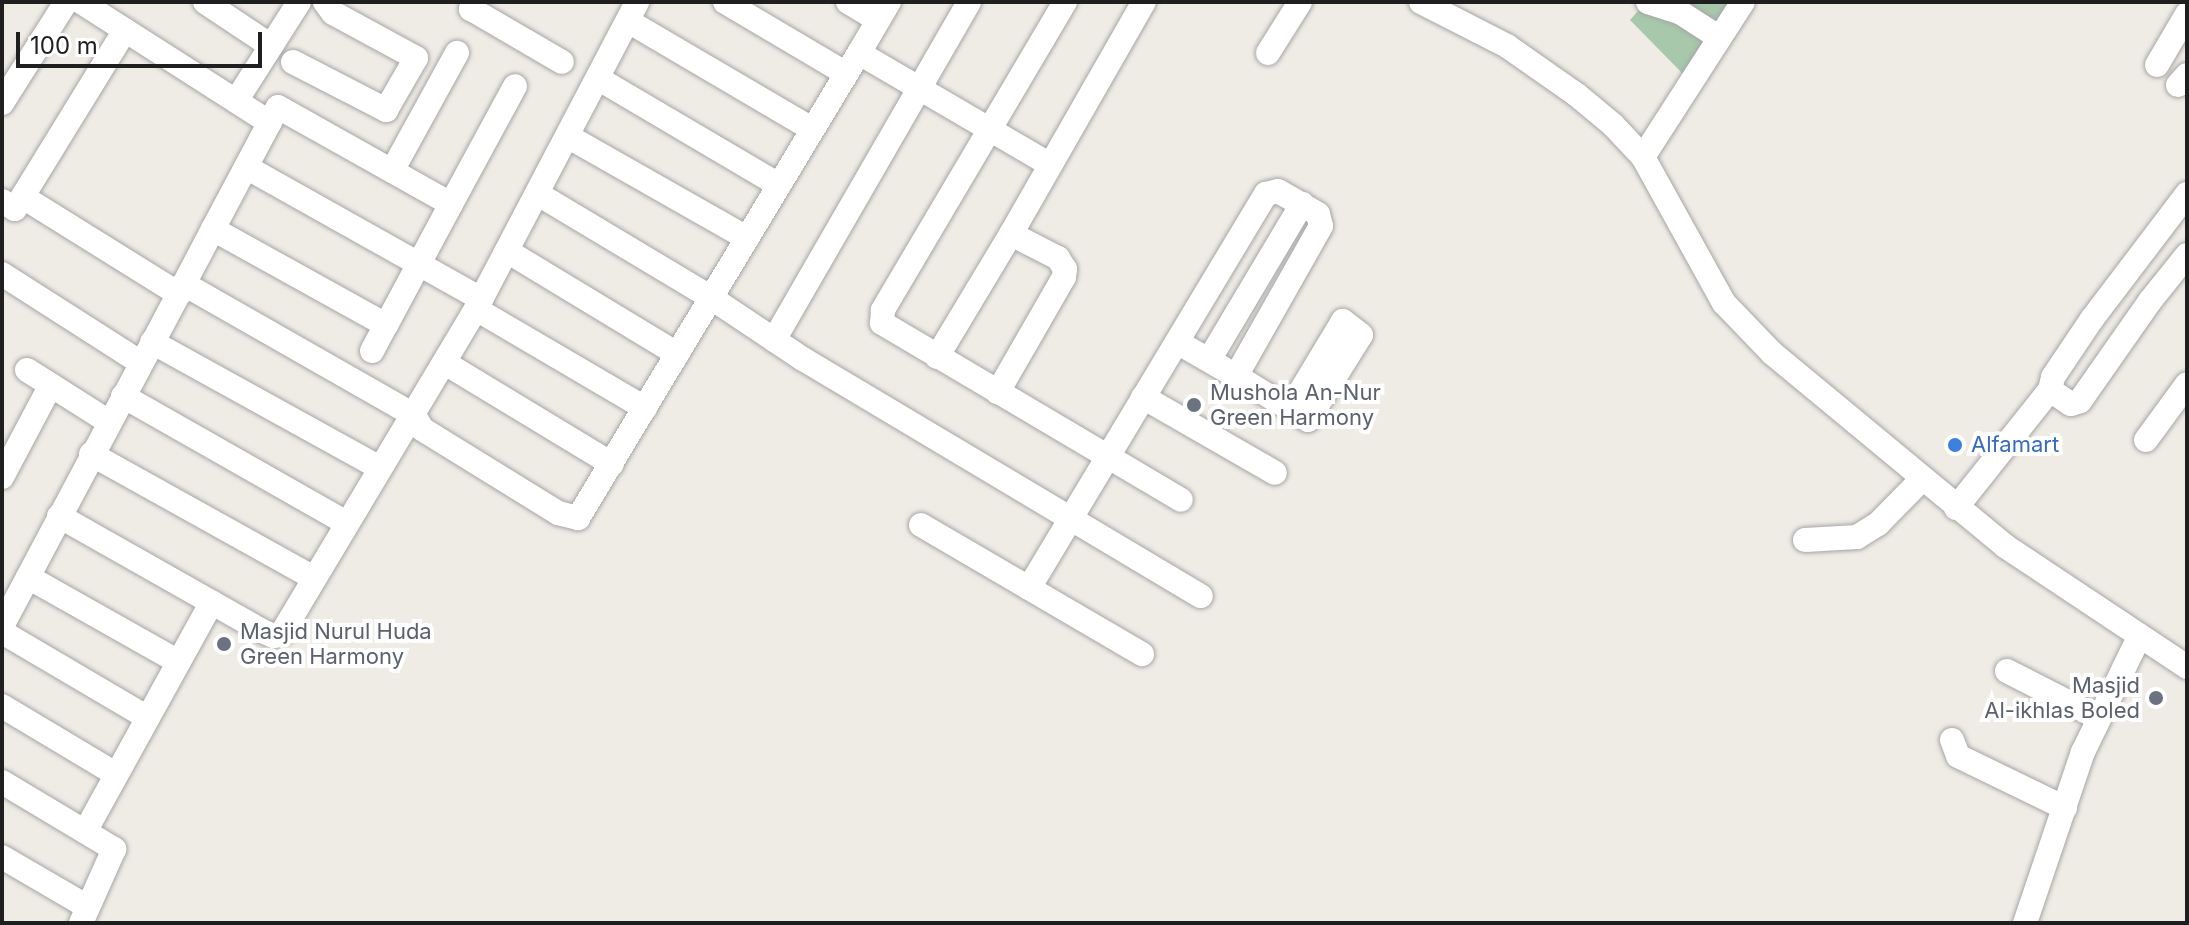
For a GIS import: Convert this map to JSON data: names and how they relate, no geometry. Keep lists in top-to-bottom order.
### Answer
{
  "places": [
    "Mushola An-Nur Green Harmony",
    "Alfamart",
    "Masjid Nurul Huda Green Harmony",
    "Masjid Al-ikhlas Boled"
  ],
  "scale_bar": "100 m"
}
